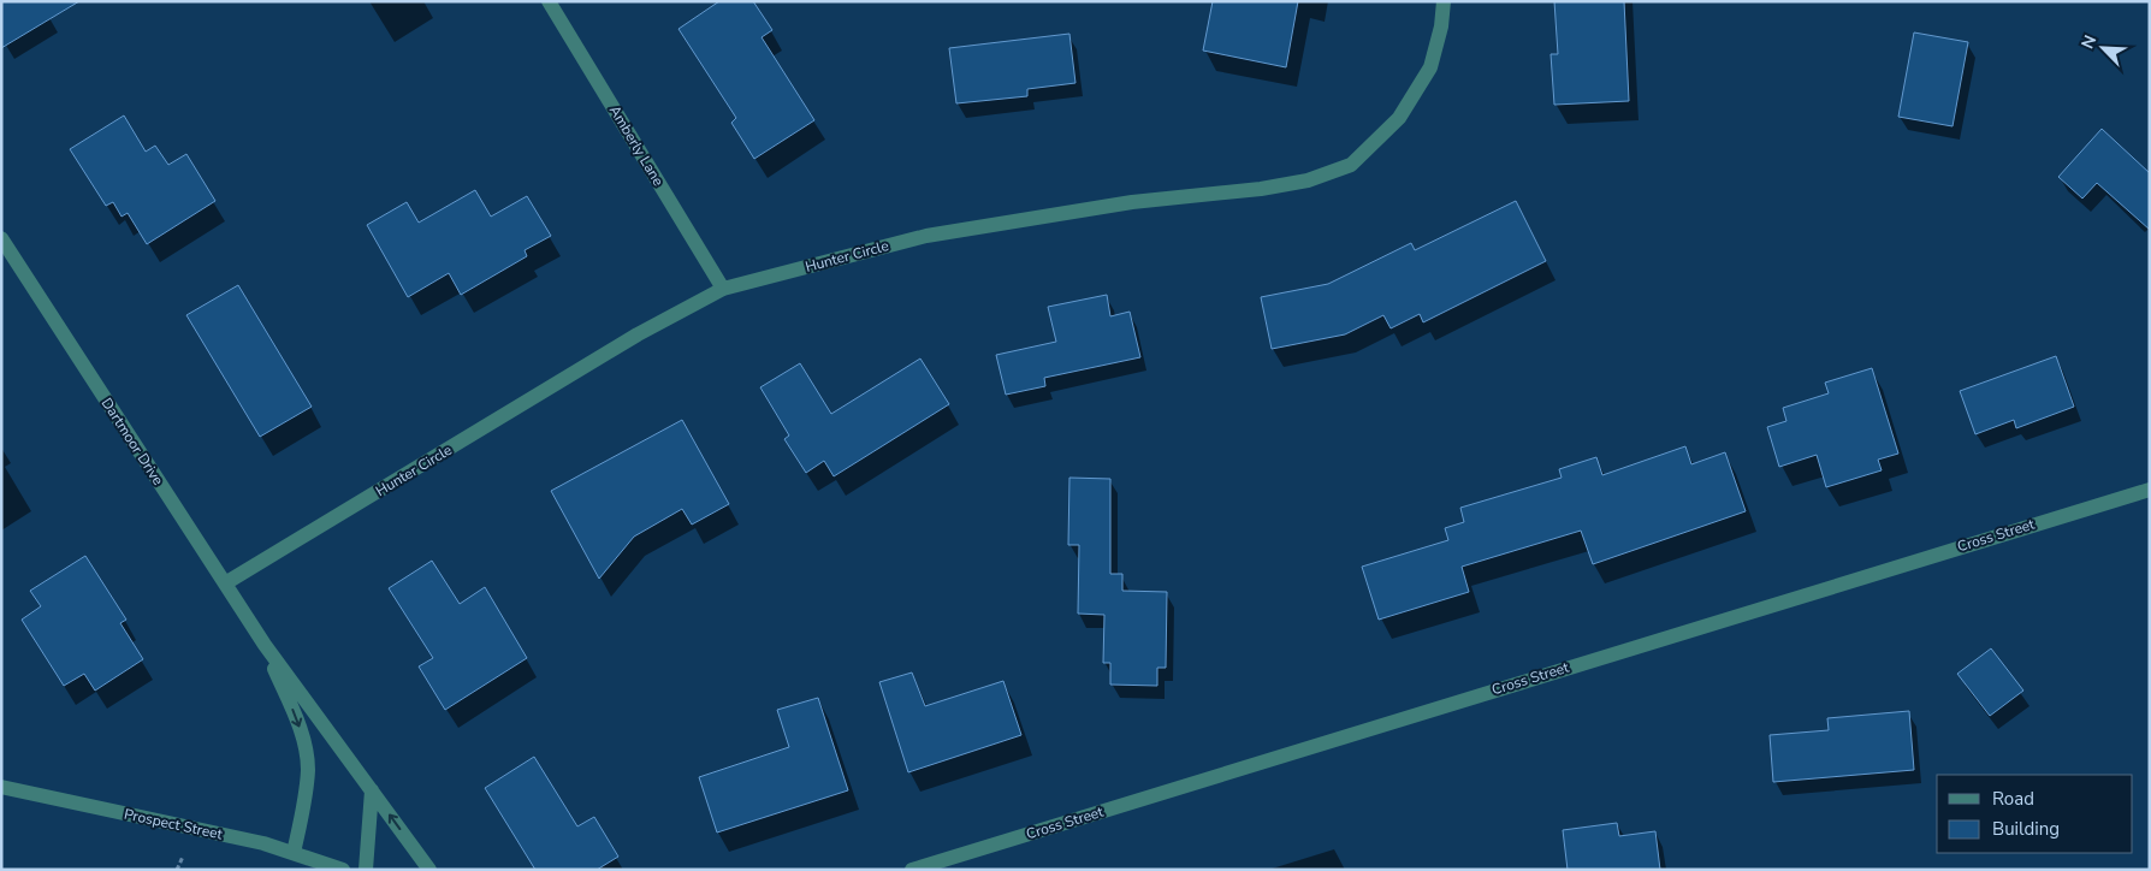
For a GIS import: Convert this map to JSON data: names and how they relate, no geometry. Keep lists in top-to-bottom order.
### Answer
{
  "streets": {
    "street": [
      "Amberly Lane",
      "Hunter Circle",
      "Dartmoor Drive",
      "Cross Street",
      "Prospect Street"
    ]
  },
  "crossings": [
    ["Amberly Lane", "Hunter Circle"],
    ["Hunter Circle", "Dartmoor Drive"],
    ["Dartmoor Drive", "Prospect Street"]
  ],
  "legend": ["Road", "Building"],
  "north": "top left"
}
